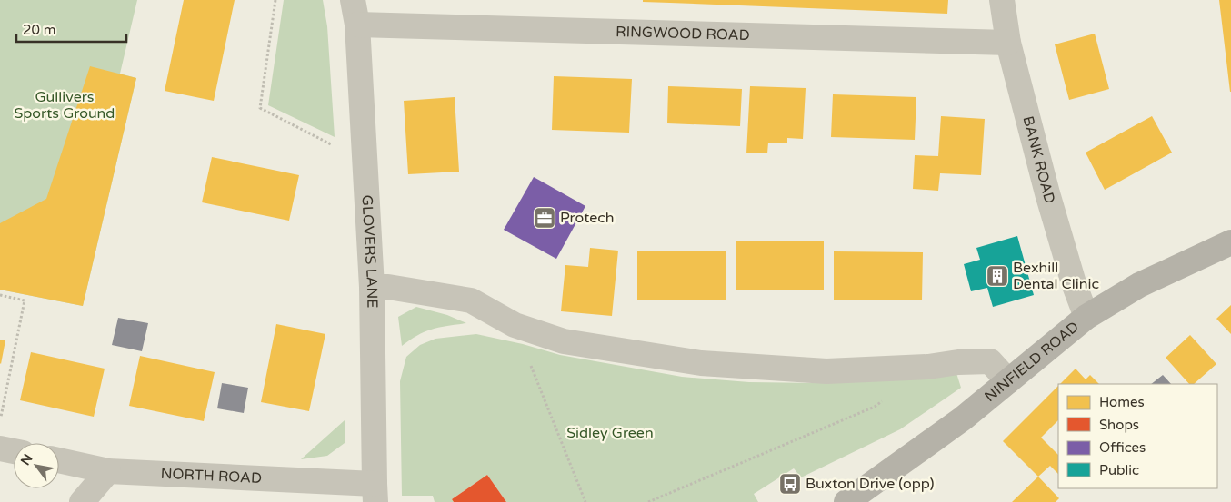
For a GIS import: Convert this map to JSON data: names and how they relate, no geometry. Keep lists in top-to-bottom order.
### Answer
{
  "streets": {
    "main road": ["NINFIELD ROAD"],
    "street": [
      "RINGWOOD ROAD",
      "BANK ROAD",
      "GLOVERS LANE",
      "NORTH ROAD"
    ]
  },
  "crossings": [
    ["RINGWOOD ROAD", "BANK ROAD"],
    ["RINGWOOD ROAD", "GLOVERS LANE"],
    ["BANK ROAD", "NINFIELD ROAD"],
    ["GLOVERS LANE", "NORTH ROAD"]
  ],
  "parks": ["Gullivers Sports Ground", "Sidley Green"],
  "places": {
    "office": ["Protech"],
    "building": ["Bexhill Dental Clinic"],
    "bus stop": ["Buxton Drive (opp)"]
  },
  "legend": [
    "Homes",
    "Shops",
    "Offices",
    "Public"
  ],
  "scale_bar": "20 m",
  "north": "top left"
}
